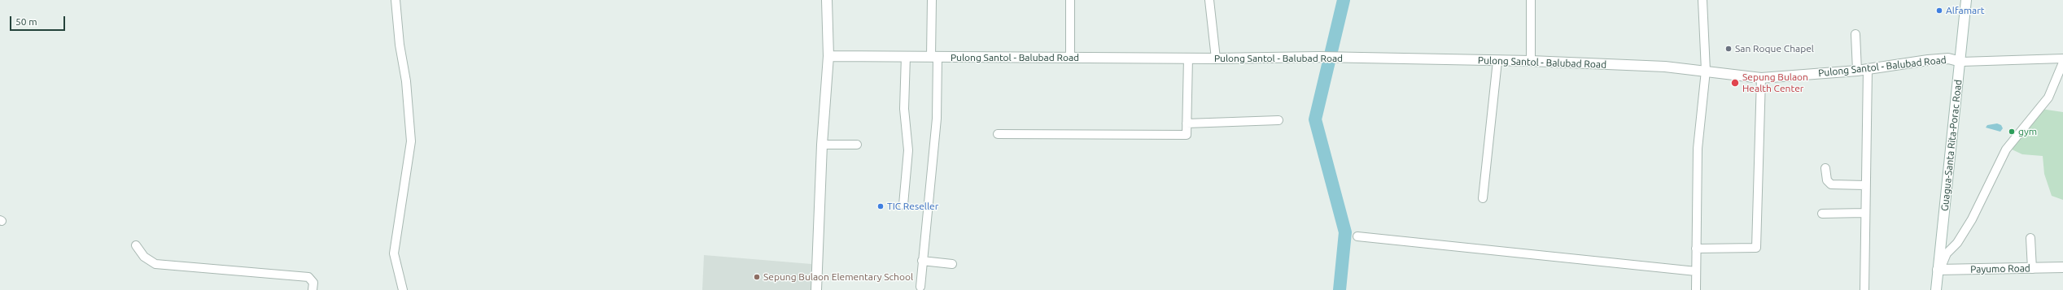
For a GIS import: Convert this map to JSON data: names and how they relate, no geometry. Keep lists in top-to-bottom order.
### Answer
{
  "streets": {
    "street": ["Pulong Santol - Balubad Road", "Guagua-Santa Rita-Porac Road", "Payumo Road"]
  },
  "crossings": [
    ["Pulong Santol - Balubad Road", "Guagua-Santa Rita-Porac Road"],
    ["Guagua-Santa Rita-Porac Road", "Payumo Road"]
  ],
  "places": [
    "Alfamart",
    "San Roque Chapel",
    "Sepung Bulaon Health Center",
    "gym",
    "TIC Reseller",
    "Sepung Bulaon Elementary School"
  ],
  "scale_bar": "50 m"
}
